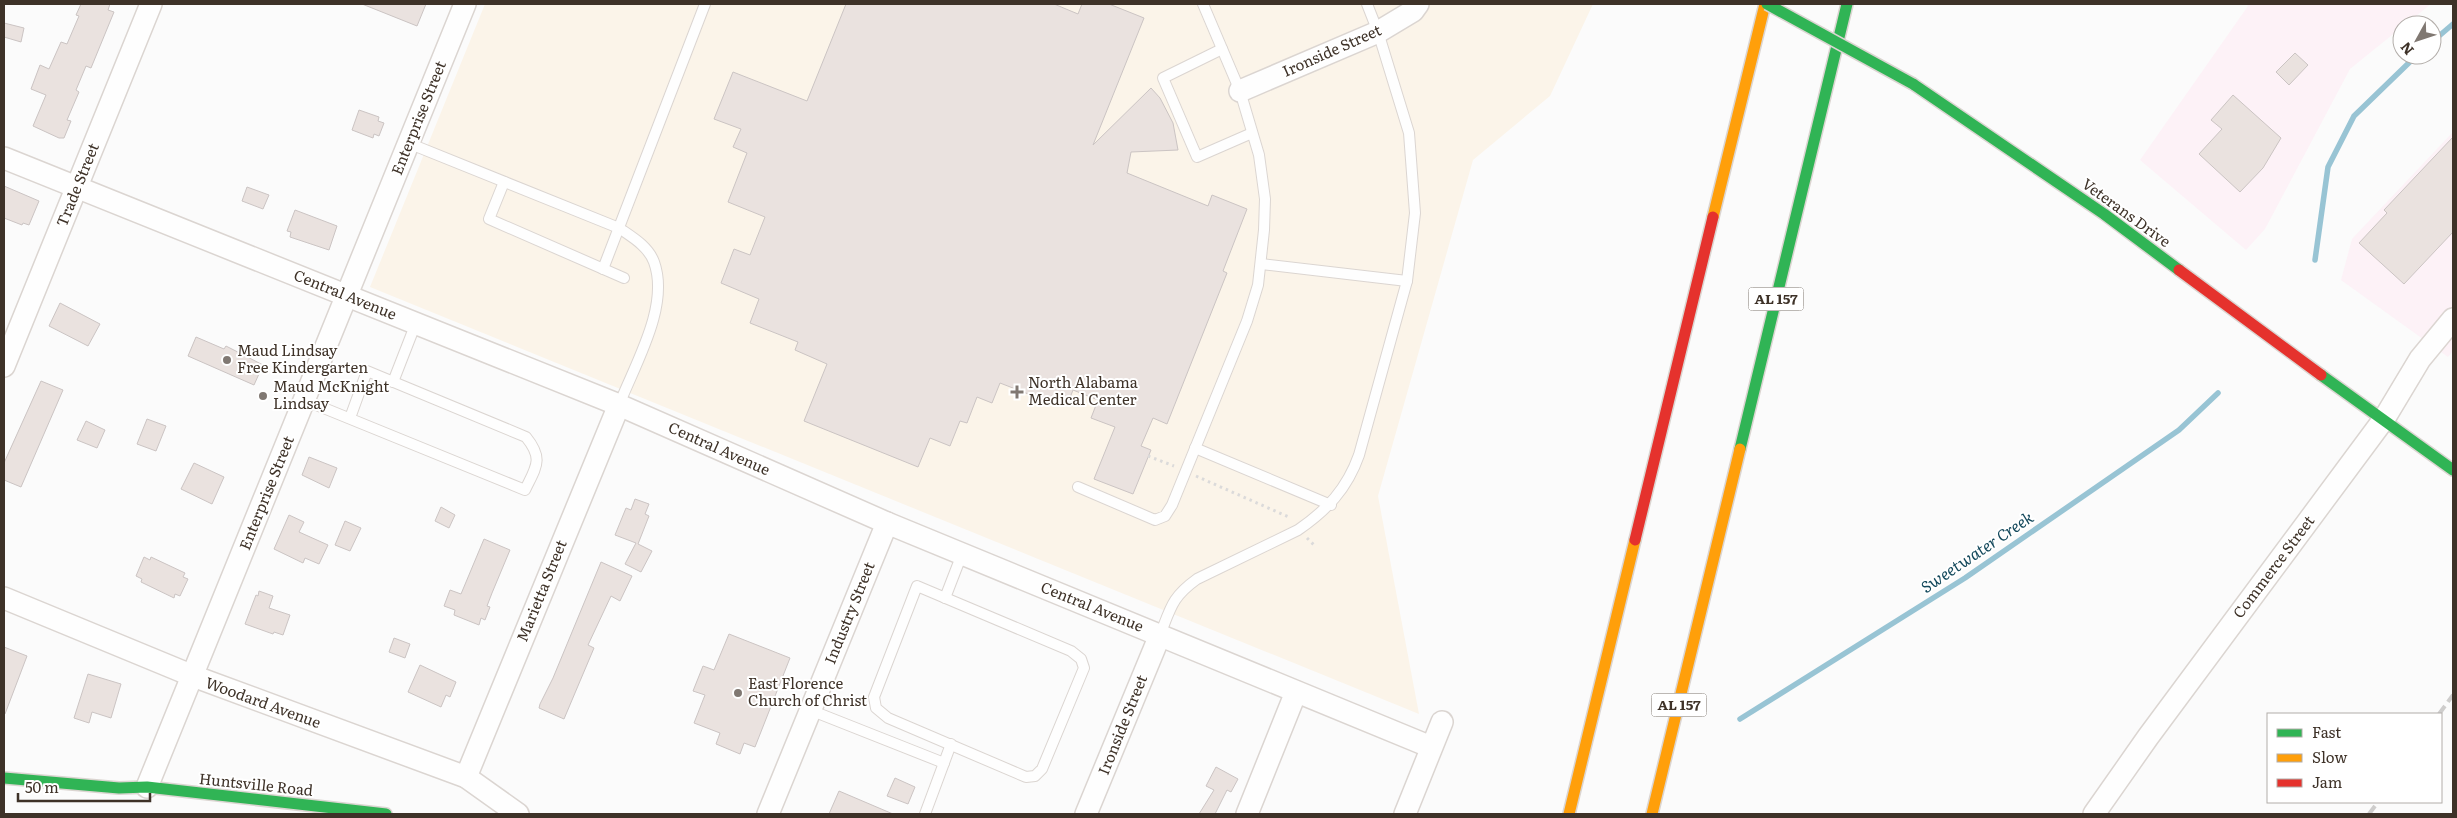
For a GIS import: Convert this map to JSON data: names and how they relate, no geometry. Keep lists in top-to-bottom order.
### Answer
{
  "streets": {
    "main road": ["Veterans Drive", "AL 157", "Huntsville Road"],
    "street": [
      "Ironside Street",
      "Enterprise Street",
      "Trade Street",
      "Central Avenue",
      "Commerce Street",
      "Marietta Street",
      "Industry Street",
      "Woodard Avenue"
    ]
  },
  "crossings": [
    ["Ironside Street", "Central Avenue"],
    ["Enterprise Street", "Central Avenue"],
    ["Enterprise Street", "Woodard Avenue"],
    ["Enterprise Street", "Huntsville Road"],
    ["Trade Street", "Central Avenue"],
    ["Veterans Drive", "Commerce Street"],
    ["Central Avenue", "Marietta Street"],
    ["Central Avenue", "Industry Street"],
    ["Marietta Street", "Woodard Avenue"]
  ],
  "water": ["Sweetwater Creek"],
  "places": {
    "other": ["Maud Lindsay Free Kindergarten", "Maud McKnight Lindsay", "East Florence Church of Christ"],
    "health": ["North Alabama Medical Center"]
  },
  "legend": ["Fast", "Slow", "Jam"],
  "scale_bar": "50 m",
  "north": "bottom left"
}
